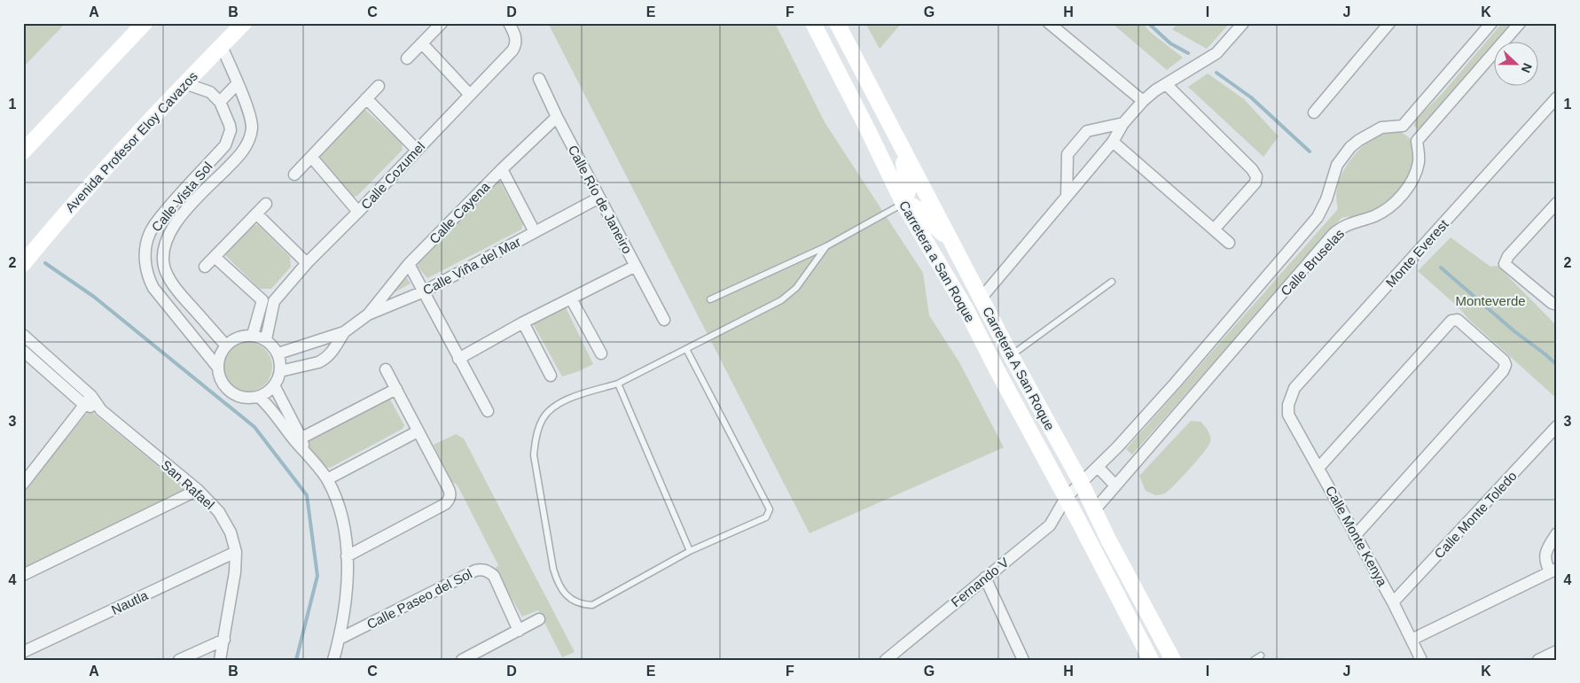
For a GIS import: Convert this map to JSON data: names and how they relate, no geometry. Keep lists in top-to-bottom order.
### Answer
{
  "streets": {
    "main road": ["Avenida Profesor Eloy Cavazos", "Carretera a San Roque", "Carretera A San Roque"],
    "street": [
      "Calle Cozumel",
      "Calle Vista Sol",
      "Calle Río de Janeiro",
      "Calle Cayena",
      "Monte Everest",
      "Calle Bruselas",
      "Calle Viña del Mar",
      "San Rafael",
      "Calle Monte Toledo",
      "Calle Monte Kenya",
      "Fernando V",
      "Calle Paseo del Sol",
      "Nautla"
    ]
  },
  "crossings": [
    ["Avenida Profesor Eloy Cavazos", "Calle Vista Sol"],
    ["Calle Cozumel", "Calle Vista Sol"],
    ["Calle Cozumel", "Calle Viña del Mar"],
    ["Calle Vista Sol", "Calle Viña del Mar"],
    ["Calle Río de Janeiro", "Calle Cayena"],
    ["Calle Río de Janeiro", "Calle Viña del Mar"],
    ["Calle Cayena", "Calle Viña del Mar"],
    ["Monte Everest", "Calle Monte Kenya"],
    ["Carretera a San Roque", "Calle Bruselas"],
    ["Carretera a San Roque", "Fernando V"],
    ["Calle Bruselas", "Carretera A San Roque"],
    ["Calle Bruselas", "Fernando V"],
    ["San Rafael", "Nautla"],
    ["Calle Monte Toledo", "Calle Monte Kenya"]
  ],
  "parks": ["Monteverde"],
  "north": "right",
  "grid": {
    "columns": [
      "A",
      "B",
      "C",
      "D",
      "E",
      "F",
      "G",
      "H",
      "I",
      "J",
      "K"
    ],
    "rows": [
      "1",
      "2",
      "3",
      "4"
    ]
  }
}
